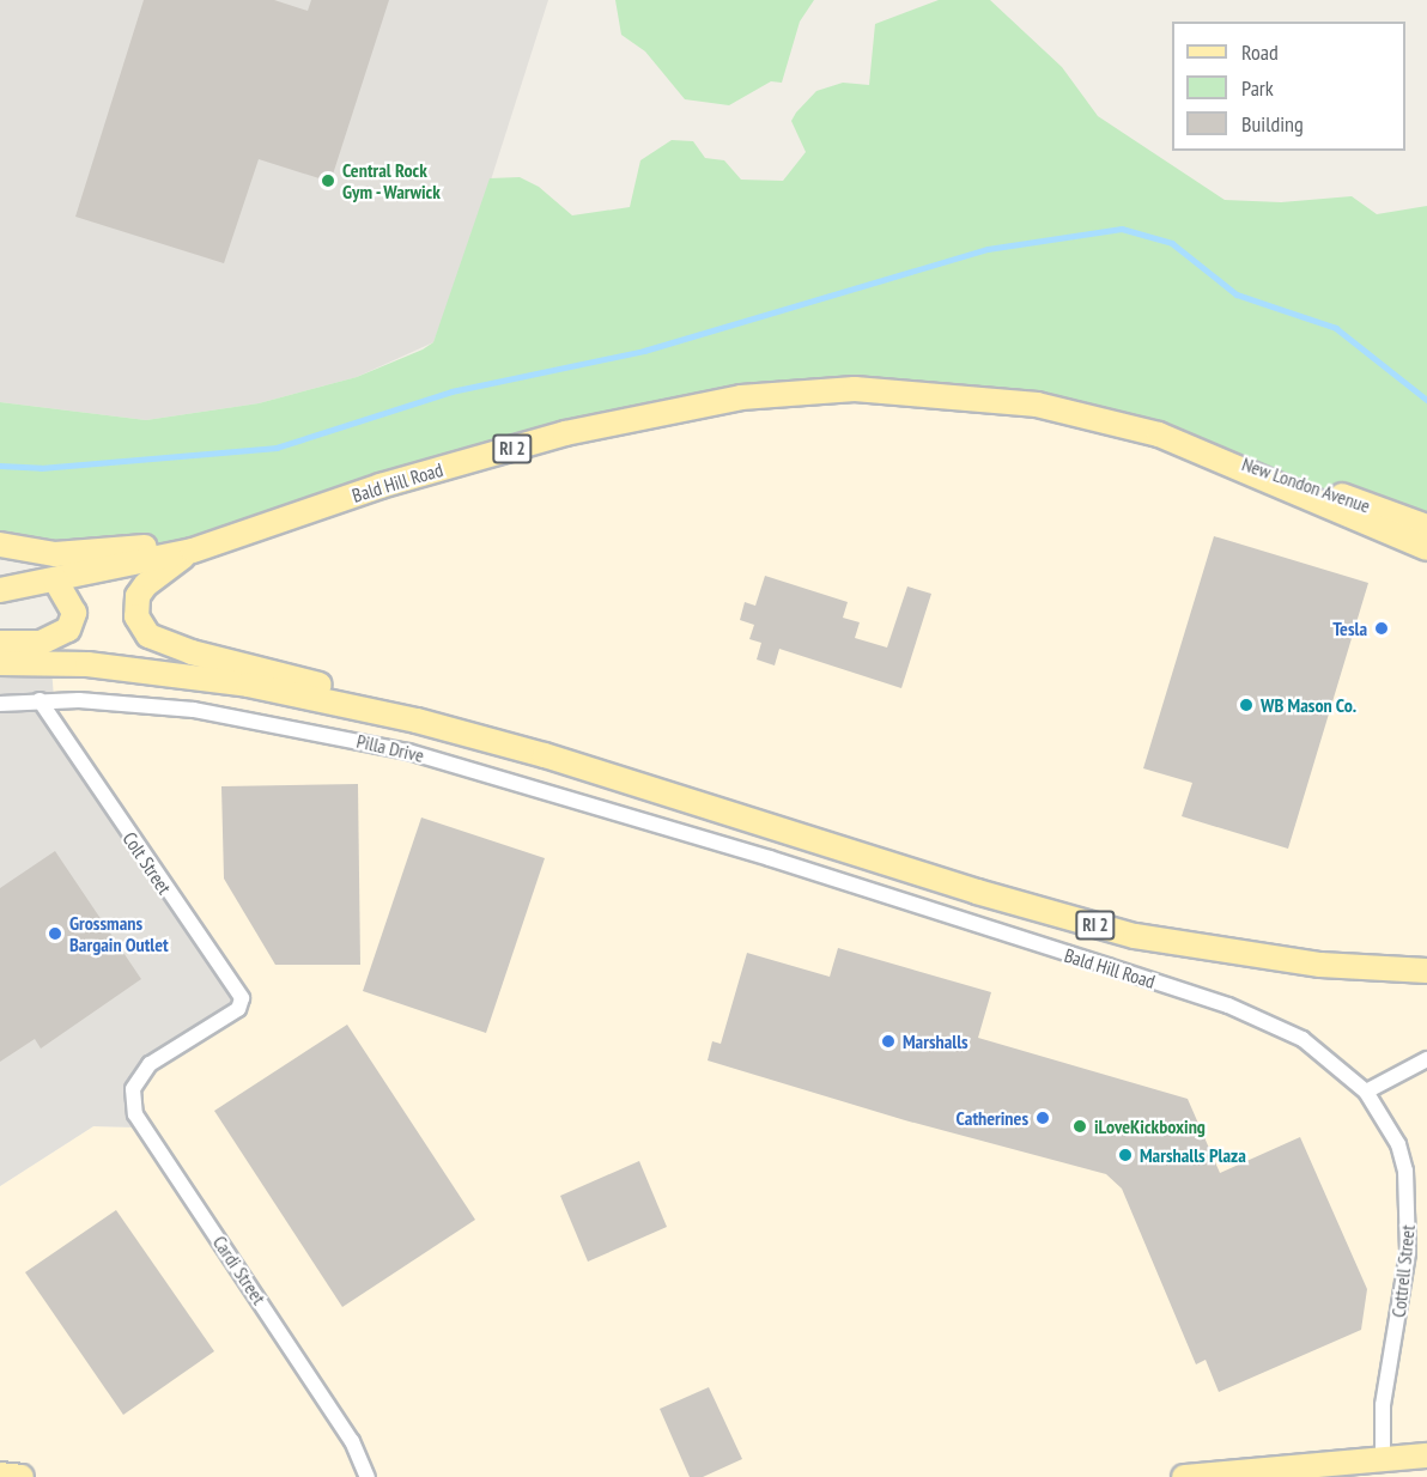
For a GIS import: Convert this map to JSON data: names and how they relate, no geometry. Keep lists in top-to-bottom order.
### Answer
{
  "streets": {
    "main road": ["RI 2", "Bald Hill Road", "New London Avenue"],
    "street": [
      "Pilla Drive",
      "Colt Street",
      "Cardi Street",
      "Cottrell Street"
    ]
  },
  "crossings": [
    ["Bald Hill Road", "New London Avenue"],
    ["Bald Hill Road", "Pilla Drive"],
    ["Bald Hill Road", "Cottrell Street"],
    ["Pilla Drive", "Colt Street"],
    ["Colt Street", "Cardi Street"]
  ],
  "places": [
    "Central Rock Gym - Warwick",
    "Tesla",
    "WB Mason Co.",
    "Grossmans Bargain Outlet",
    "Marshalls",
    "Catherines",
    "iLoveKickboxing",
    "Marshalls Plaza"
  ],
  "legend": ["Road", "Park", "Building"]
}
